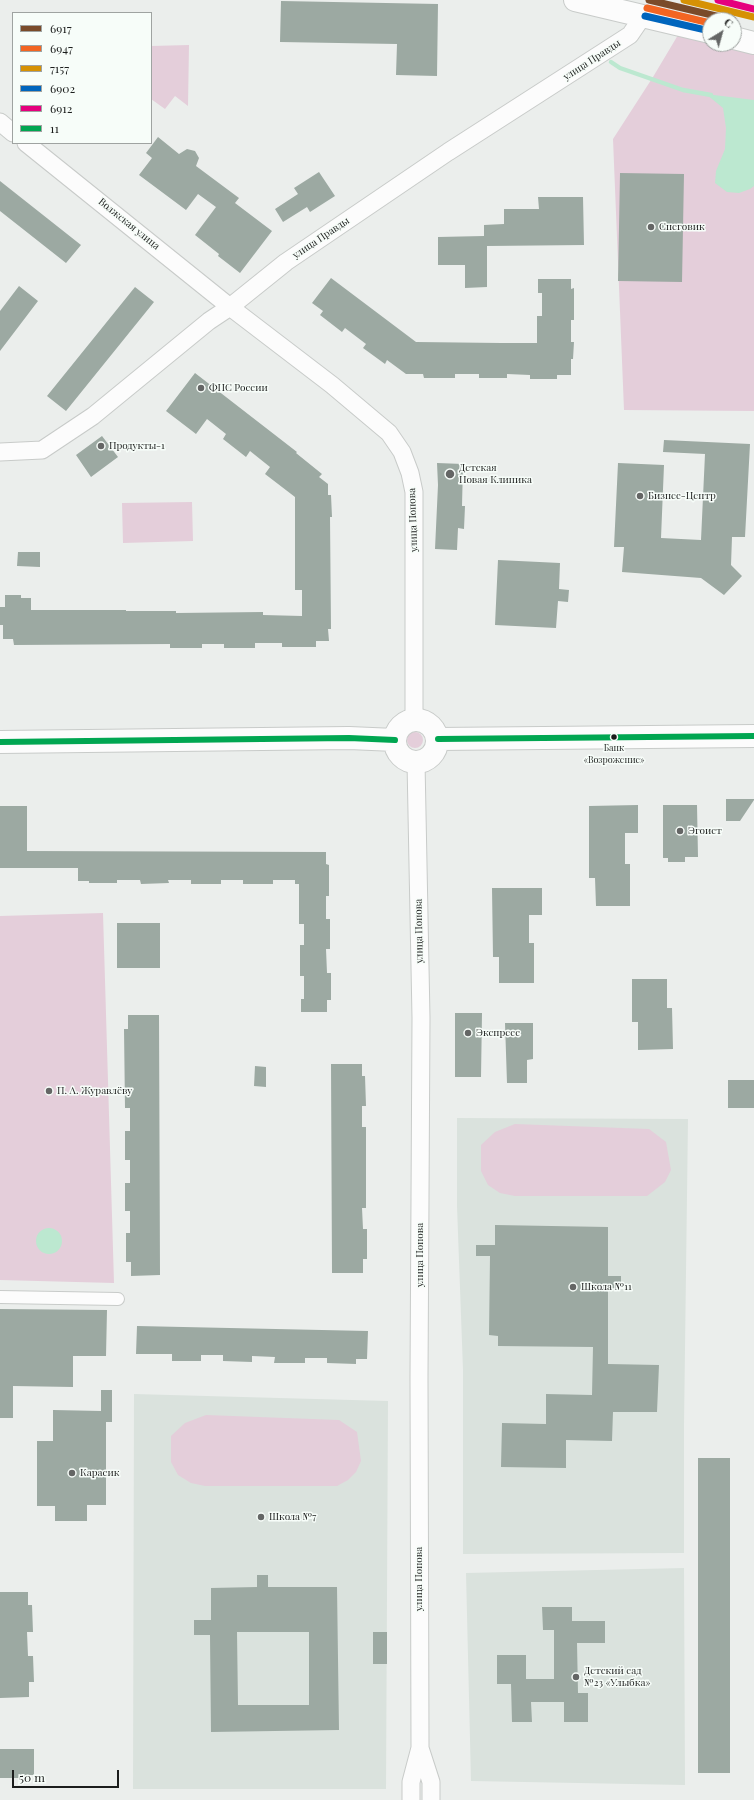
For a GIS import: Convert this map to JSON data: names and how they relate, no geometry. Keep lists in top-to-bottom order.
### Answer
{
  "streets": {
    "street": ["улица Правды", "Волжская улица", "улица Попова"]
  },
  "crossings": [
    ["улица Правды", "Волжская улица"],
    ["улица Правды", "улица Попова"],
    ["Волжская улица", "улица Попова"]
  ],
  "places": [
    "Снеговик",
    "ФНС России",
    "Продукты-1",
    "Детская Новая Клиника",
    "Бизнес-Центр",
    "Банк «Возрожение»",
    "Эгоист",
    "Экспресс",
    "П. А. Журавлёву",
    "Школа №11",
    "Карасик",
    "Школа №7",
    "Детский сад №23 «Улыбка»"
  ],
  "lines": [
    "transit line 6917",
    "transit line 7157",
    "transit line 6912",
    "transit line 6947",
    "transit line 6902",
    "transit line 11"
  ],
  "legend": [
    "6917",
    "6947",
    "7157",
    "6902",
    "6912",
    "11"
  ],
  "scale_bar": "50 m",
  "north": "top right"
}
